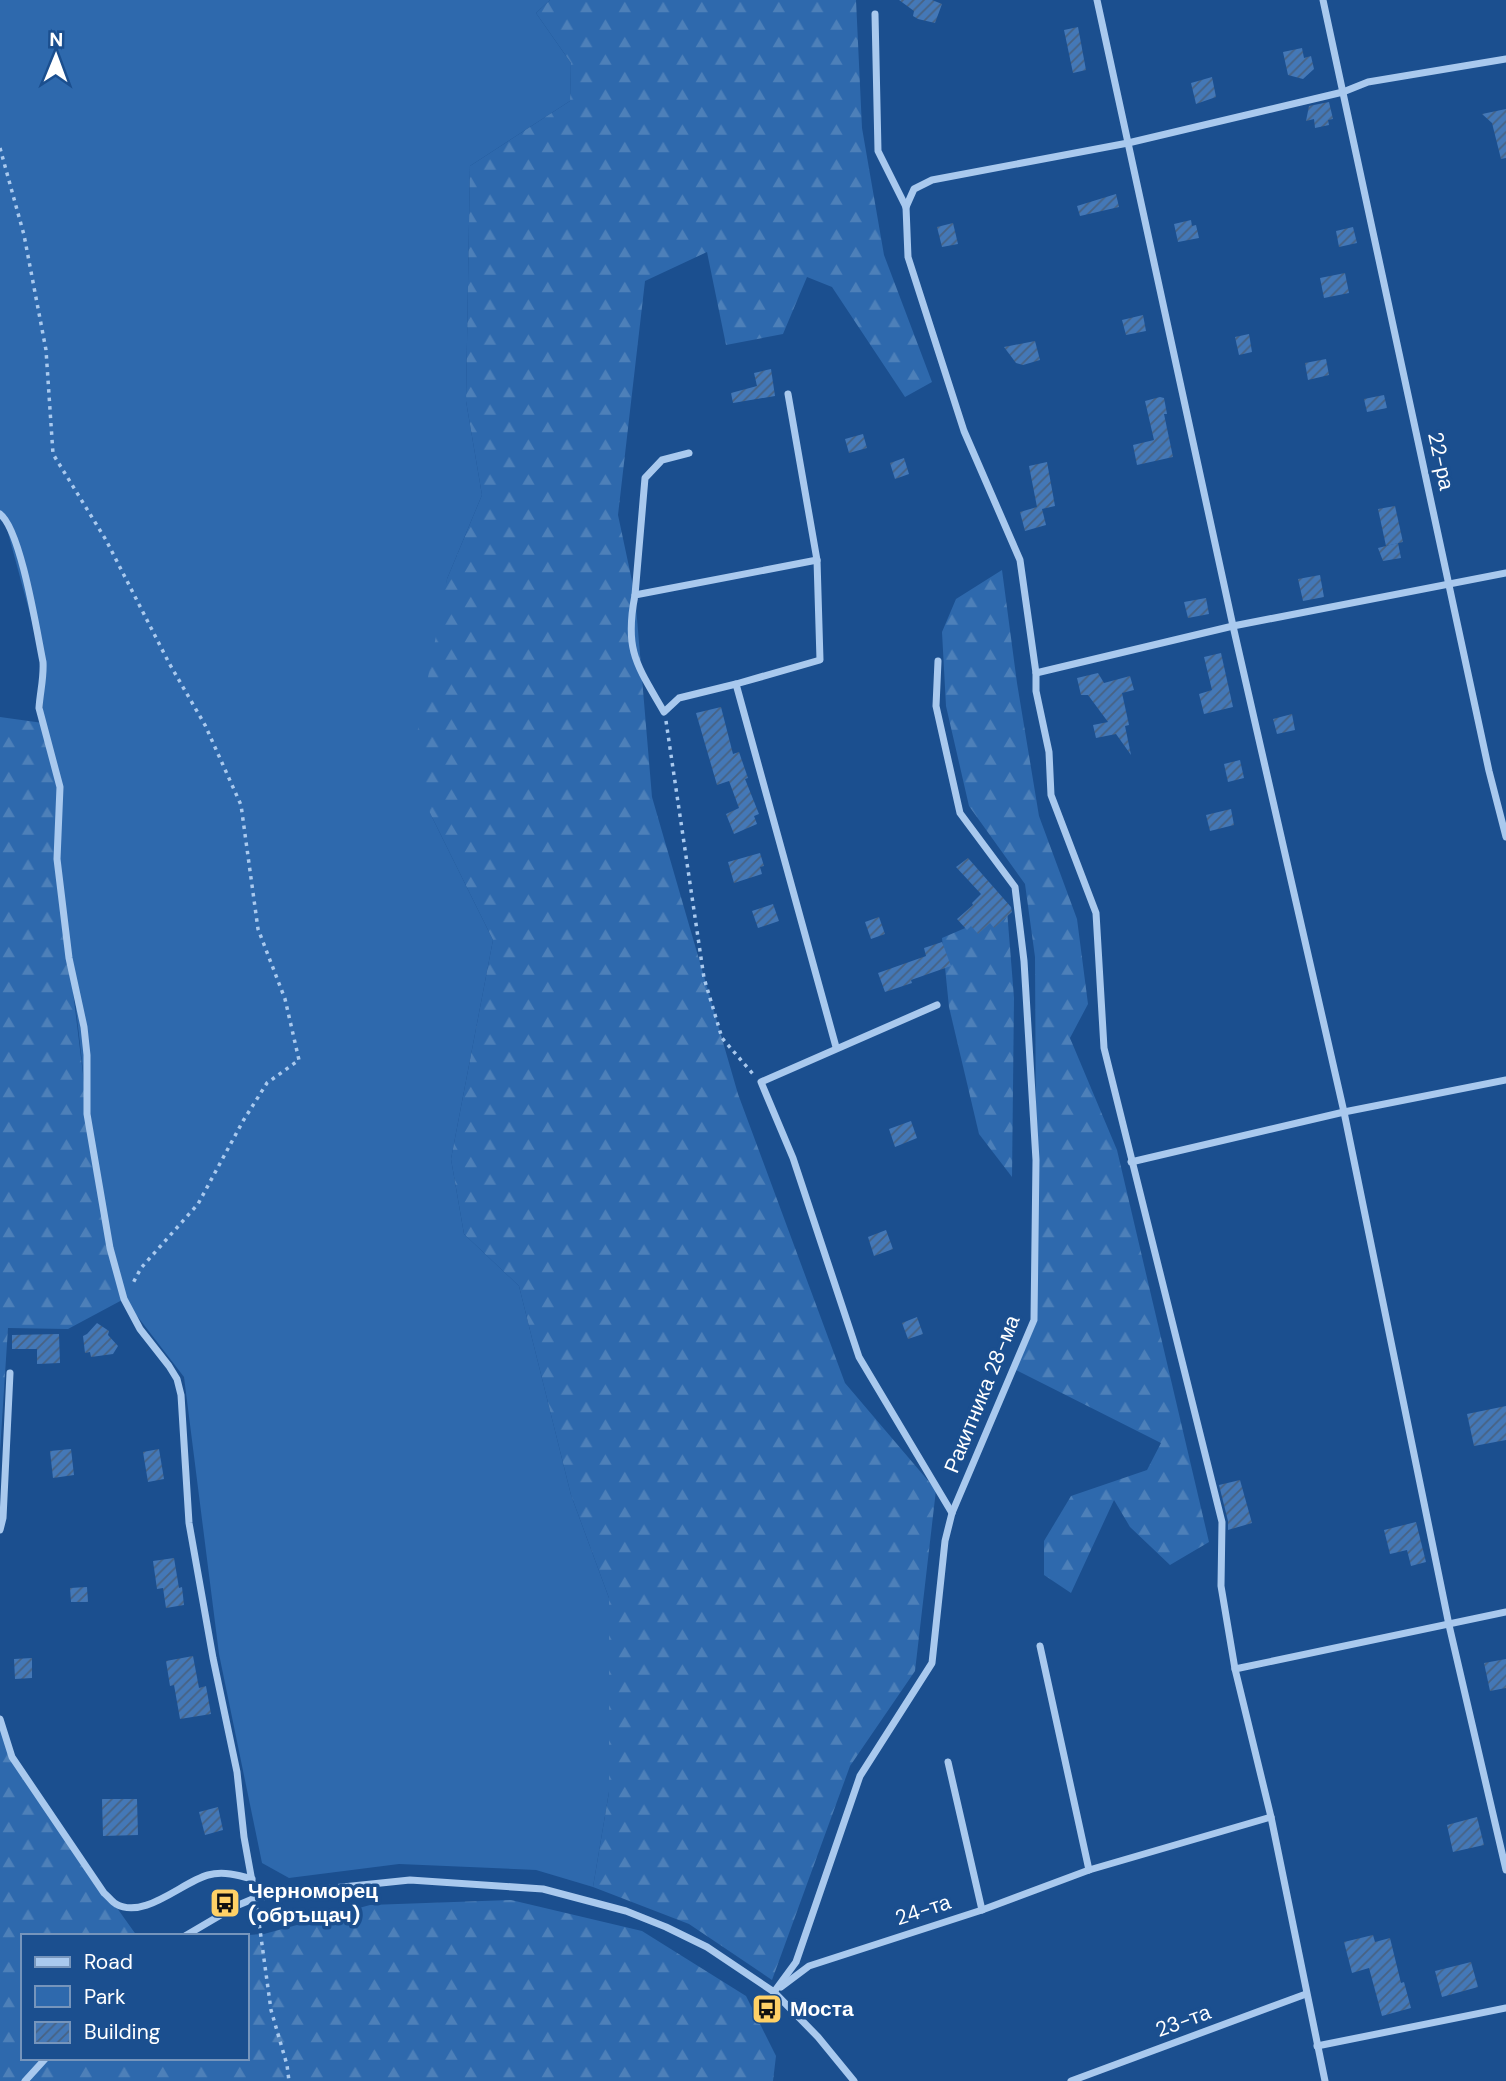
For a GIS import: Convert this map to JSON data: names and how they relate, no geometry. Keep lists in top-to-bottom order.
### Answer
{
  "streets": {
    "street": [
      "22-ра",
      "Ракитника 28-ма",
      "24-та",
      "23-та"
    ]
  },
  "crossings": [
    ["Ракитника 28-ма", "24-та"]
  ],
  "places": {
    "bus stop": ["Черноморец (обръщач)", "Моста"]
  },
  "legend": ["Road", "Park", "Building"],
  "north": "top"
}
